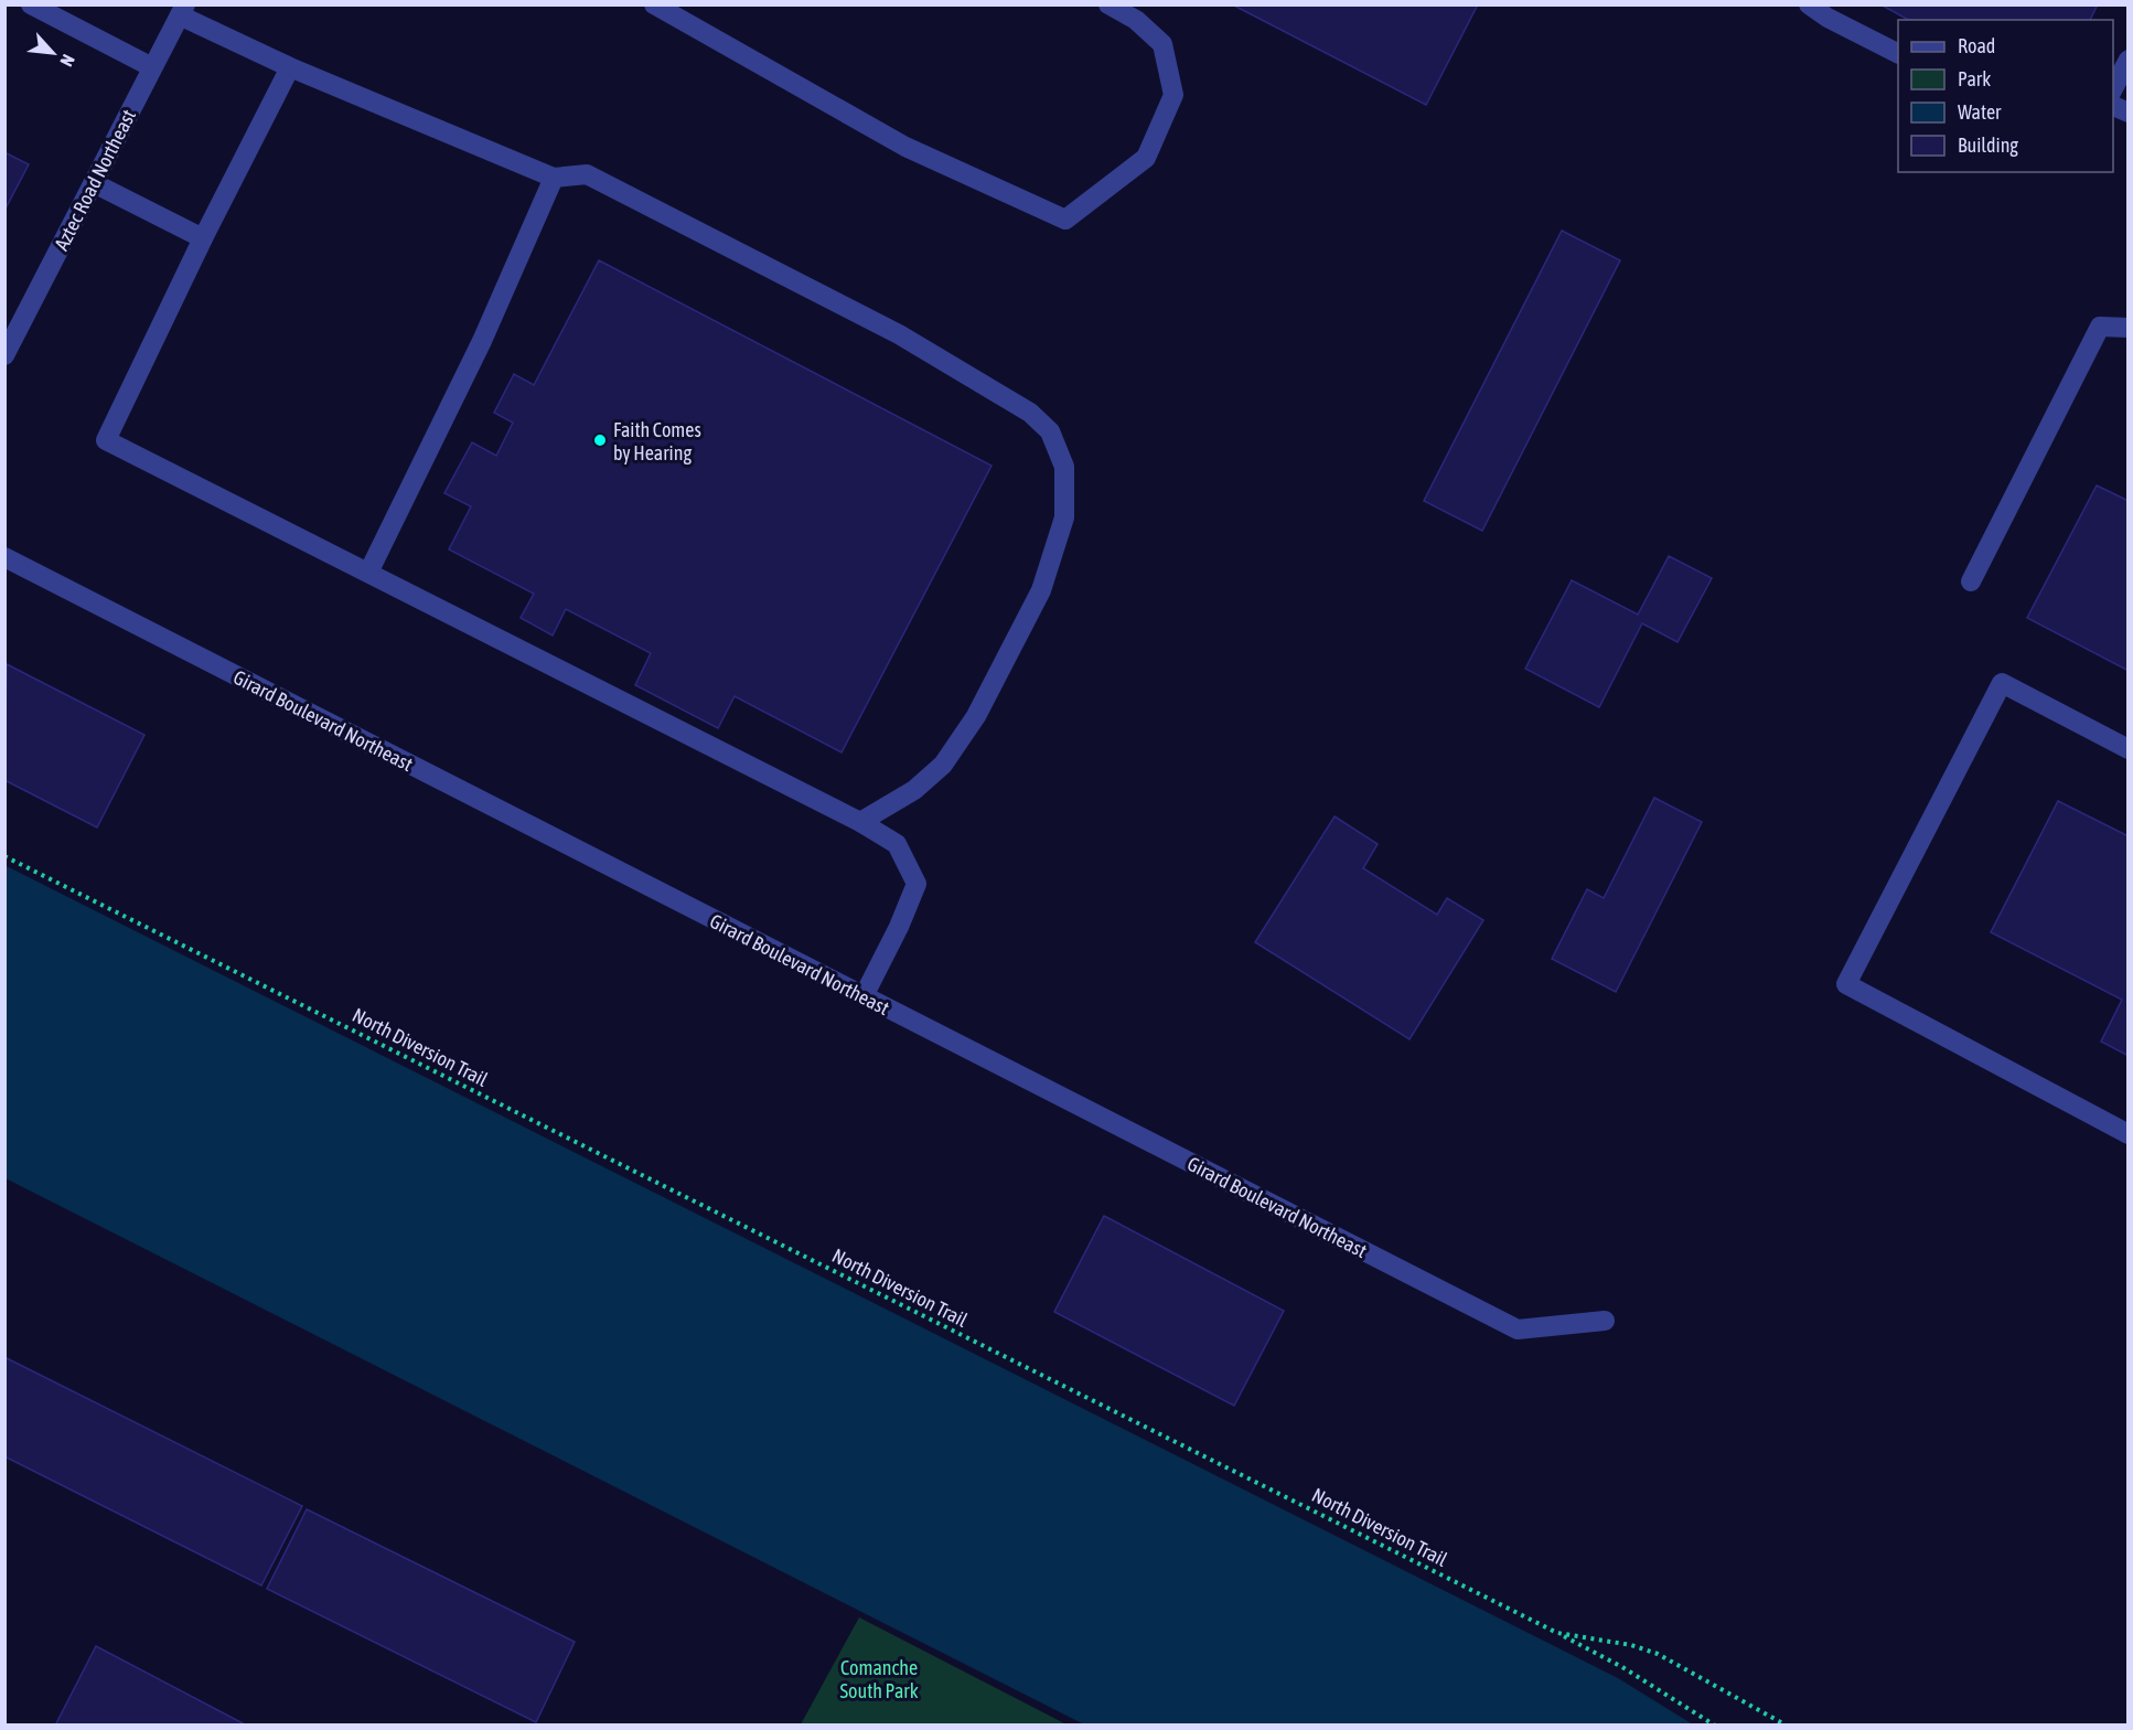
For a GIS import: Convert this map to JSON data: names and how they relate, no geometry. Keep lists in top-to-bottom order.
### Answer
{
  "streets": {
    "street": ["Aztec Road Northeast", "Girard Boulevard Northeast"],
    "path": ["North Diversion Trail"]
  },
  "parks": ["Comanche South Park"],
  "places": ["Faith Comes by Hearing"],
  "legend": [
    "Road",
    "Park",
    "Water",
    "Building"
  ],
  "north": "bottom right"
}
